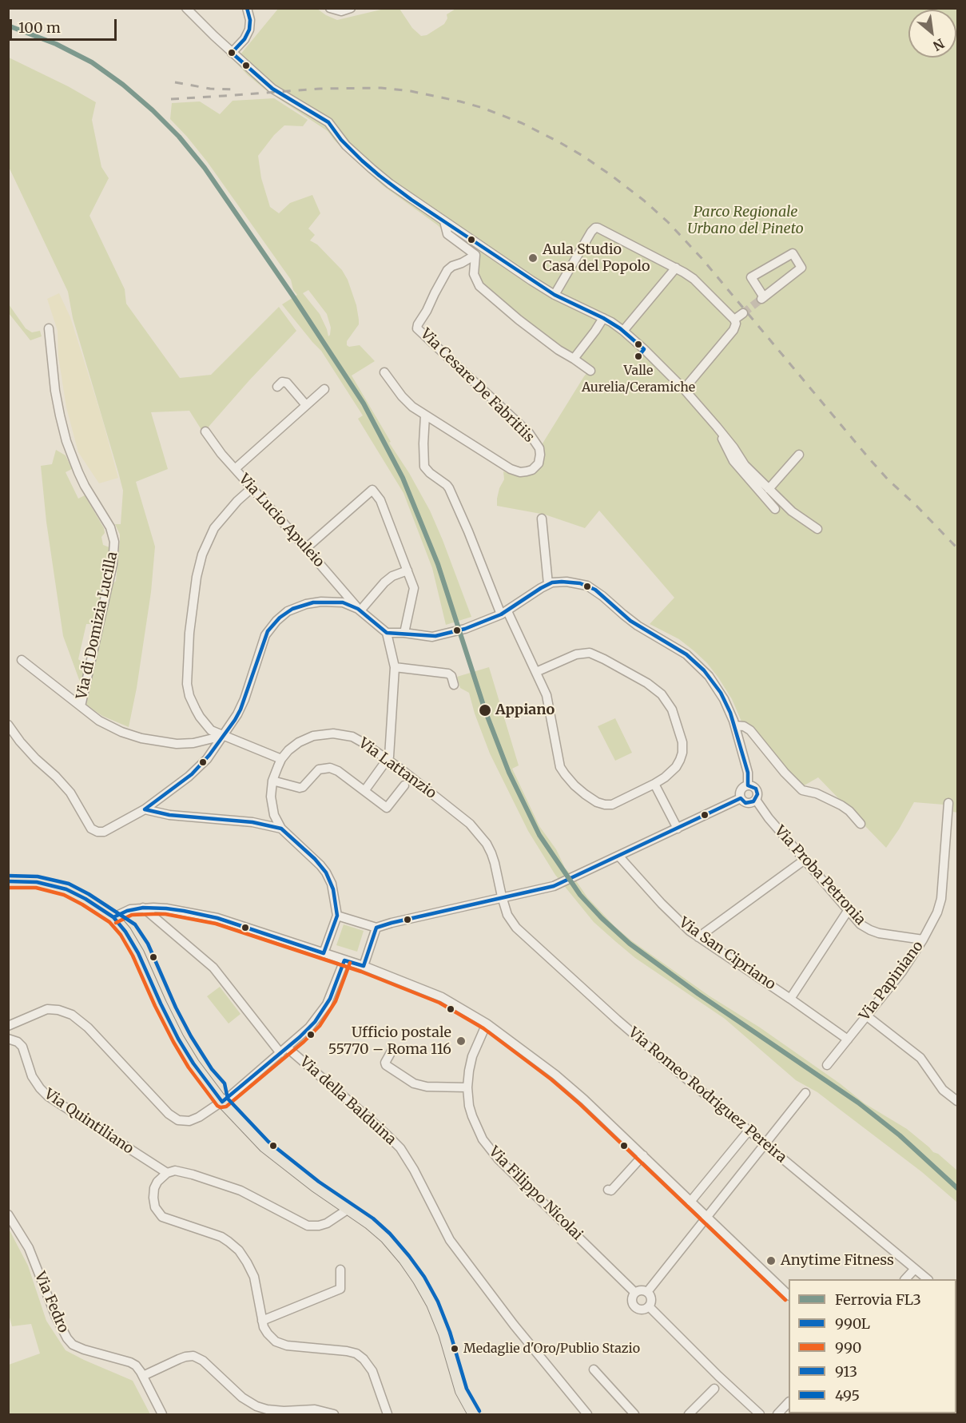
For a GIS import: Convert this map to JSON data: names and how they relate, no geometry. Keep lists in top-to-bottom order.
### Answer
{
  "streets": {
    "street": [
      "Via Cesare De Fabritiis",
      "Via Lucio Apuleio",
      "Via di Domizia Lucilla",
      "Via Lattanzio",
      "Via Proba Petronia",
      "Via San Cipriano",
      "Via Papiniano",
      "Via Romeo Rodriguez Pereira",
      "Via della Balduina",
      "Via Quintiliano",
      "Via Filippo Nicolai",
      "Via Fedro"
    ]
  },
  "crossings": [
    ["Via Lattanzio", "Via Romeo Rodriguez Pereira"],
    ["Via Proba Petronia", "Via Papiniano"],
    ["Via San Cipriano", "Via Papiniano"]
  ],
  "parks": ["Parco Regionale Urbano del Pineto"],
  "places": [
    "Aula Studio Casa del Popolo",
    "Valle Aurelia/Ceramiche",
    "Appiano",
    "Ufficio postale 55770 – Roma 116",
    "Anytime Fitness",
    "Medaglie d'Oro/Publio Stazio"
  ],
  "lines": [
    "transit line 495",
    "rail line FL3",
    "transit line 990L",
    "transit line 913",
    "transit line 990"
  ],
  "legend": [
    "Ferrovia FL3",
    "990L",
    "990",
    "913",
    "495"
  ],
  "scale_bar": "100 m",
  "north": "bottom right"
}
